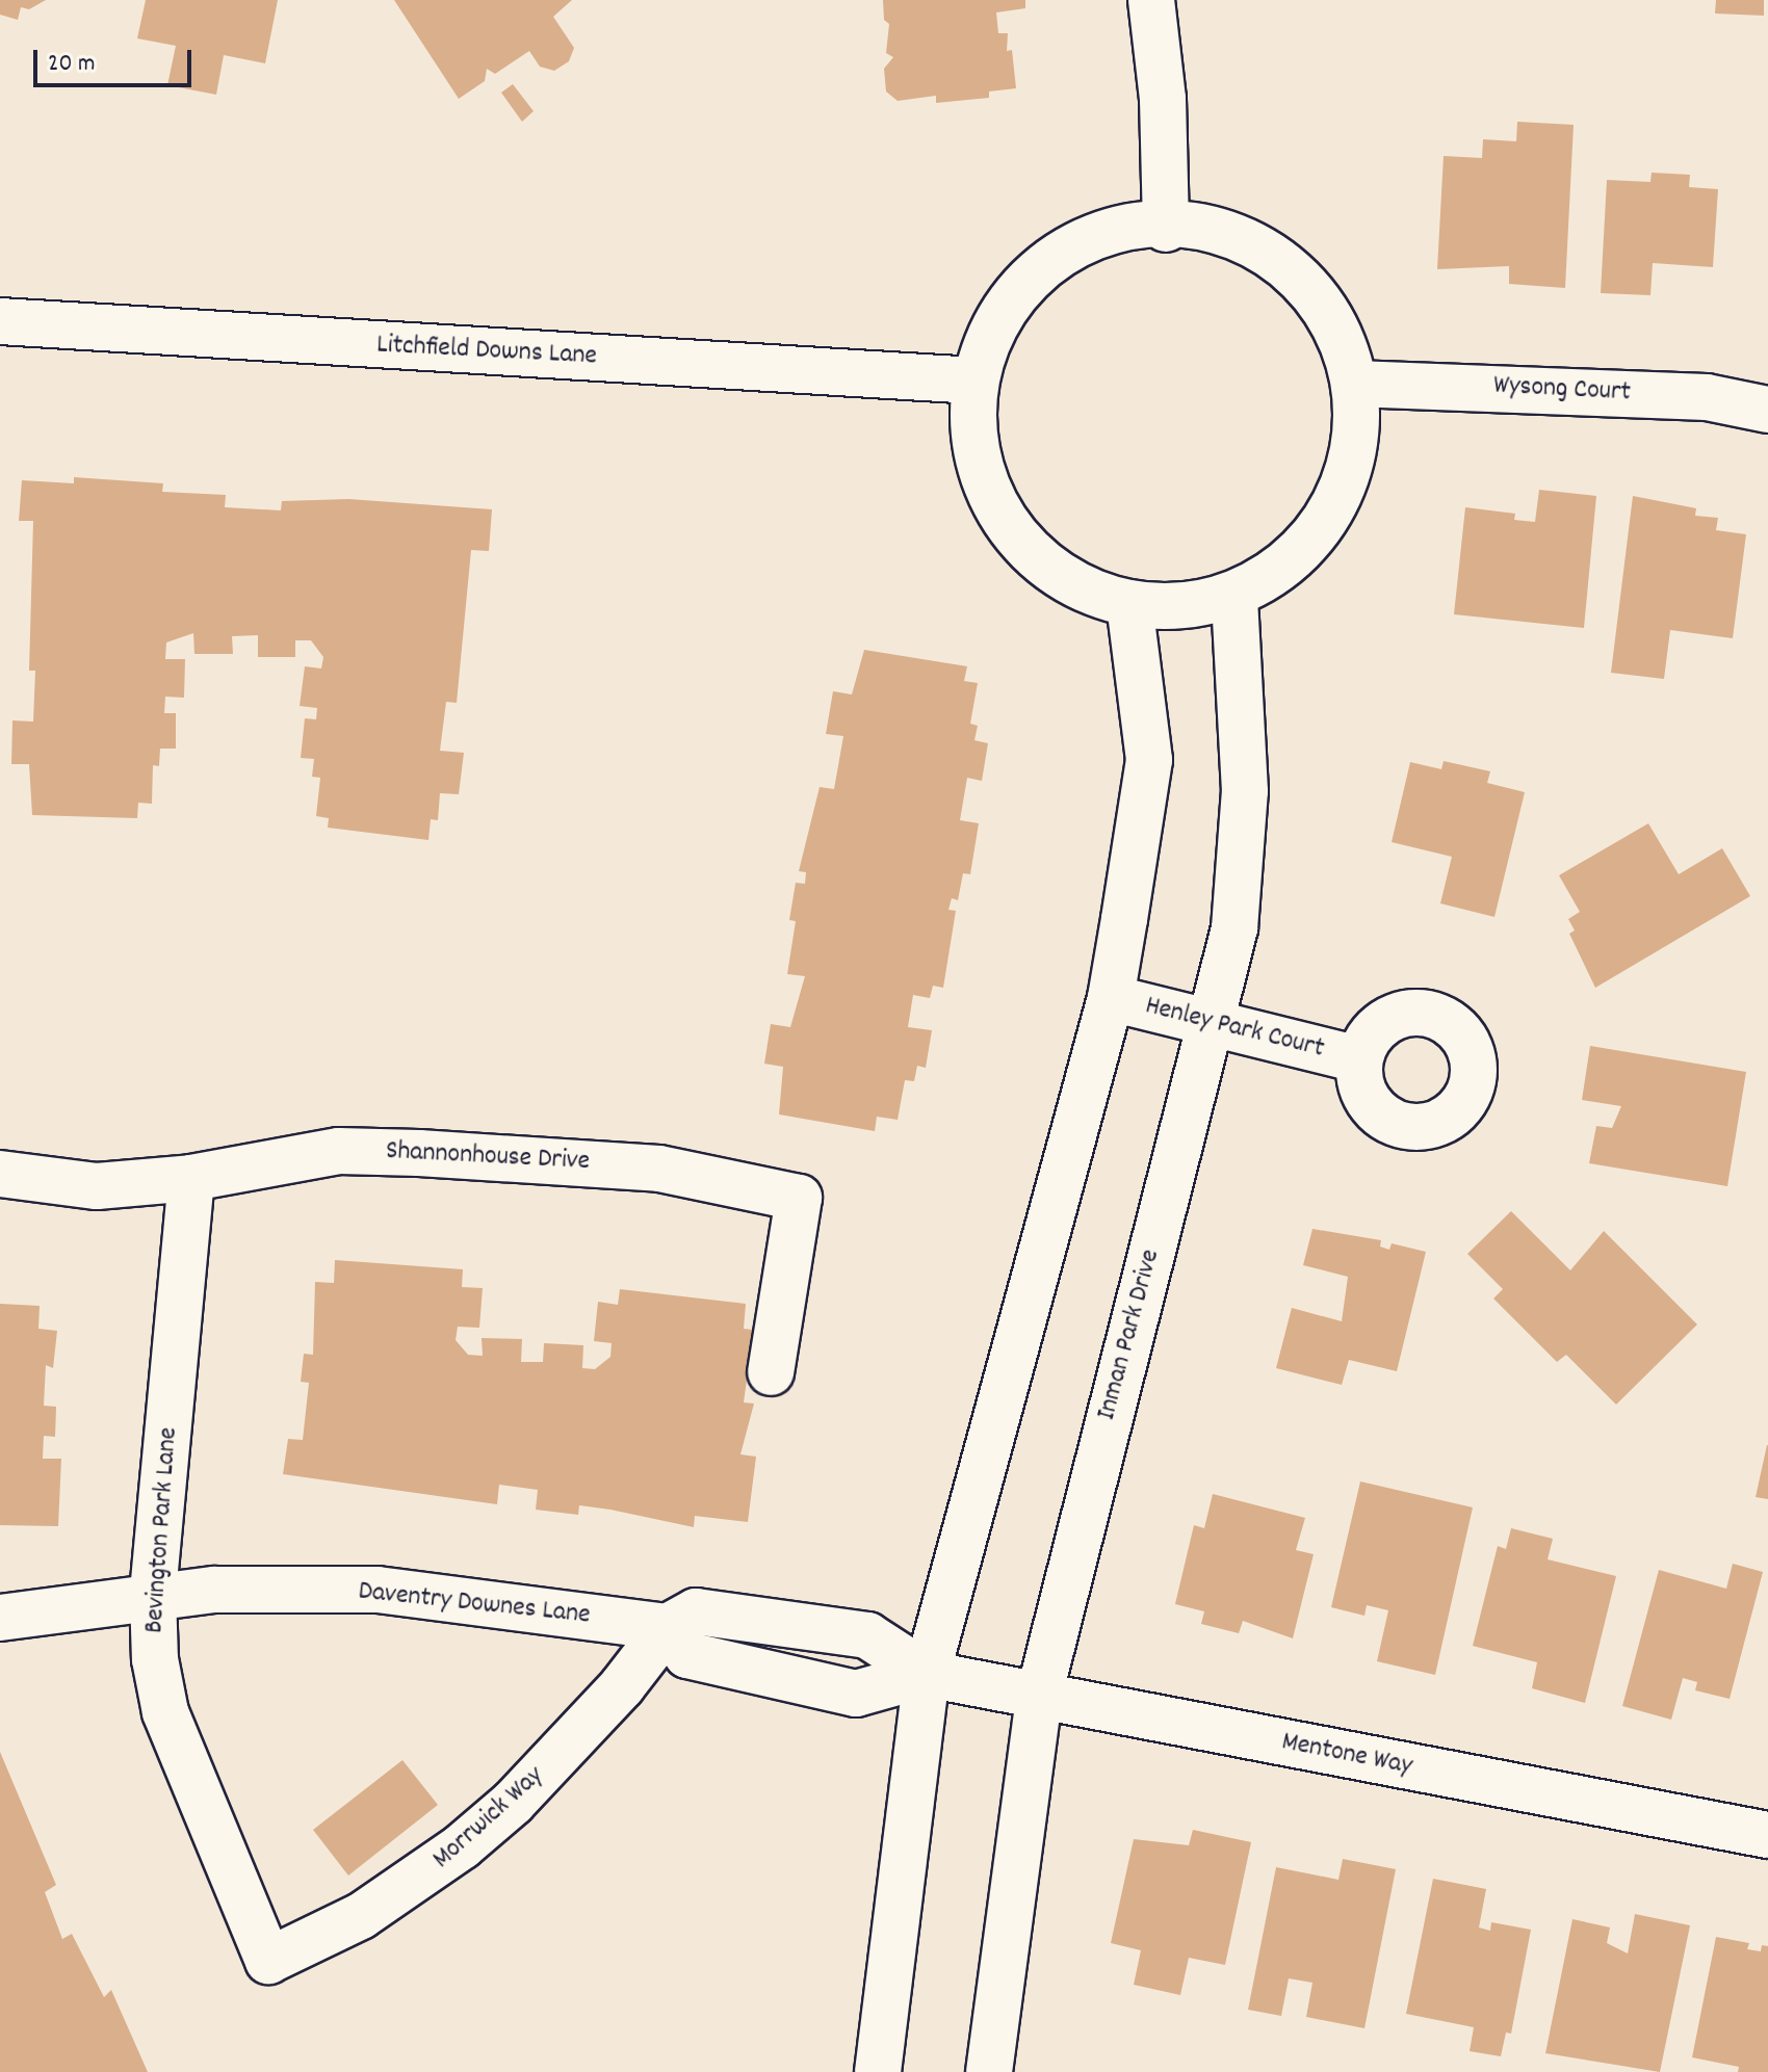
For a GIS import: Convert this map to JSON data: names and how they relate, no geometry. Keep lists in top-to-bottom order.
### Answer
{
  "streets": {
    "street": [
      "Litchfield Downs Lane",
      "Wysong Court",
      "Henley Park Court",
      "Shannonhouse Drive",
      "Inman Park Drive",
      "Bevington Park Lane",
      "Daventry Downes Lane",
      "Mentone Way",
      "Morrwick Way"
    ]
  },
  "crossings": [
    ["Henley Park Court", "Inman Park Drive"],
    ["Shannonhouse Drive", "Bevington Park Lane"],
    ["Inman Park Drive", "Mentone Way"],
    ["Bevington Park Lane", "Daventry Downes Lane"],
    ["Bevington Park Lane", "Morrwick Way"],
    ["Daventry Downes Lane", "Morrwick Way"]
  ],
  "scale_bar": "20 m"
}
